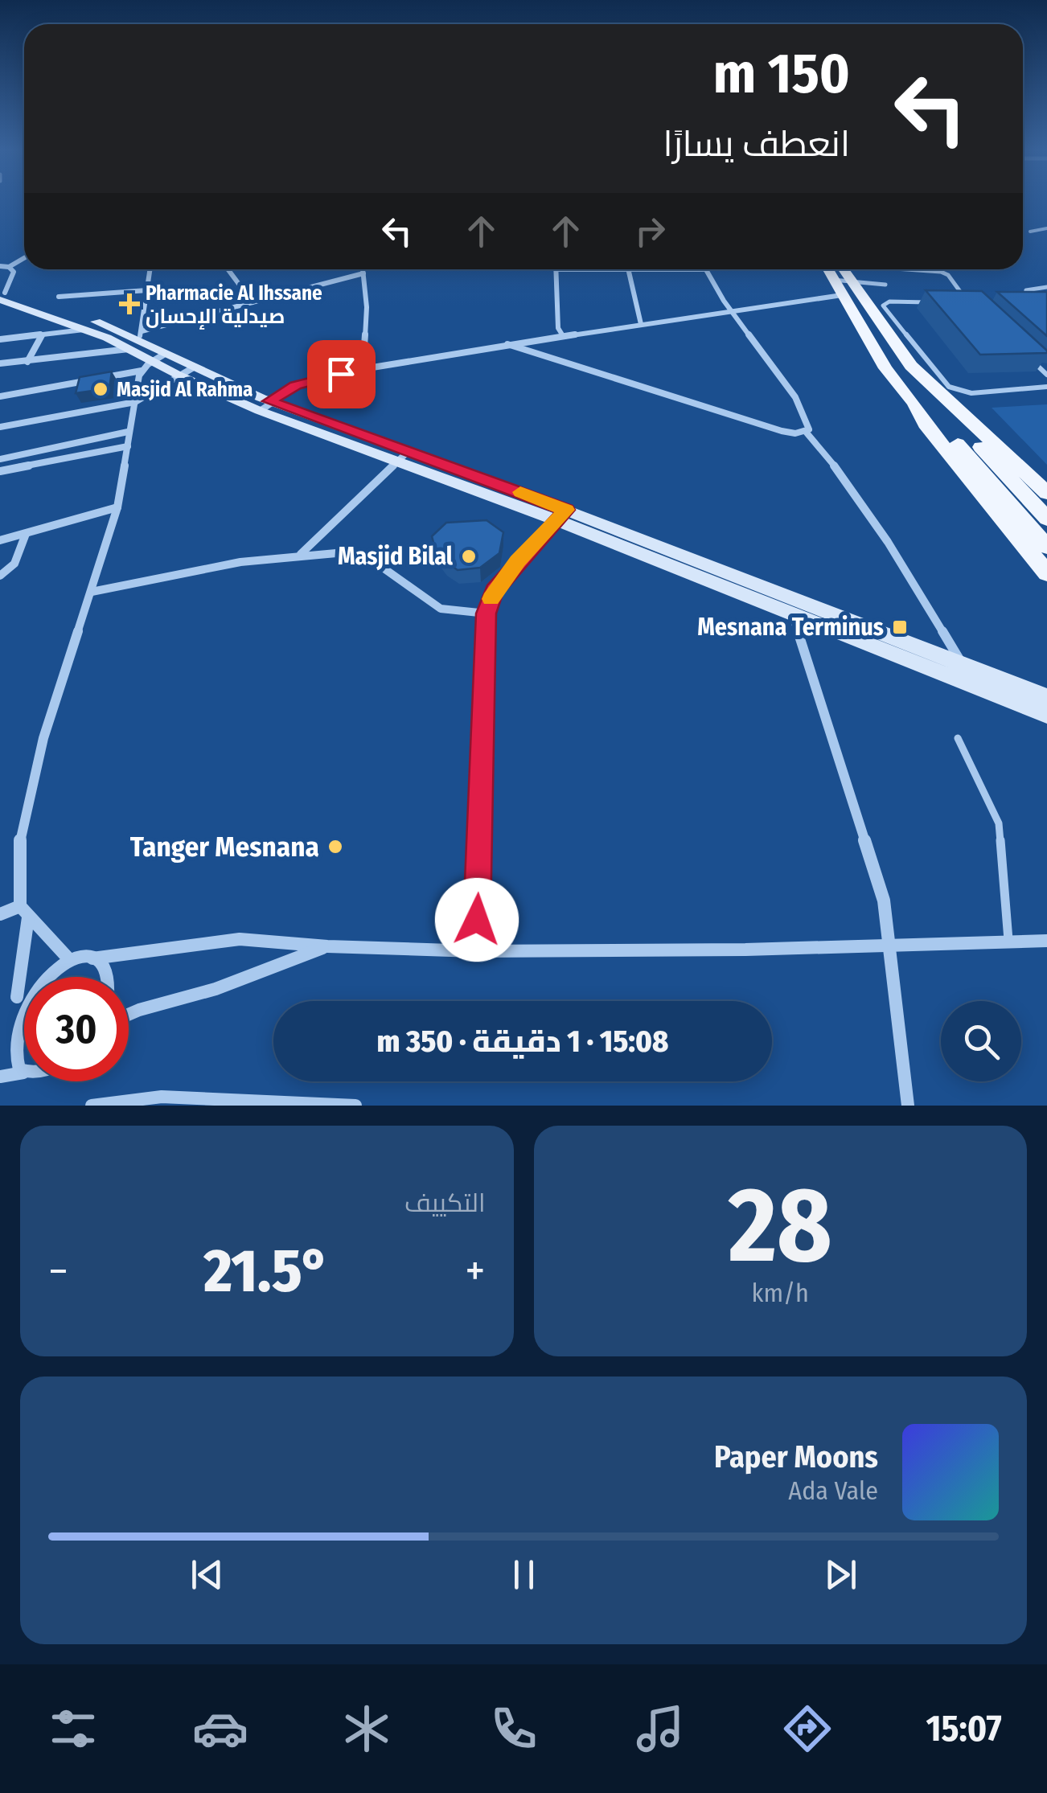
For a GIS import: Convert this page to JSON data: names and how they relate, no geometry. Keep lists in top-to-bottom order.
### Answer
{
  "places": {
    "health": ["Pharmacie Al Ihssane صيدلية الإحسان"],
    "other": ["Masjid Al Rahma", "Masjid Bilal", "Tanger Mesnana"],
    "transit": ["Mesnana Terminus"]
  },
  "page": {
    "turn": ["150 m", "انعطف يسارًا"],
    "limit": "30",
    "trip": "15:08 · 1 دقيقة · 350 m",
    "tile": [
      ["28", "km/h"],
      "التكييف"
    ],
    "heat": ["−", "21.5°", "+"],
    "song": ["Paper Moons", "Ada Vale"],
    "tabs": "15:07"
  }
}
